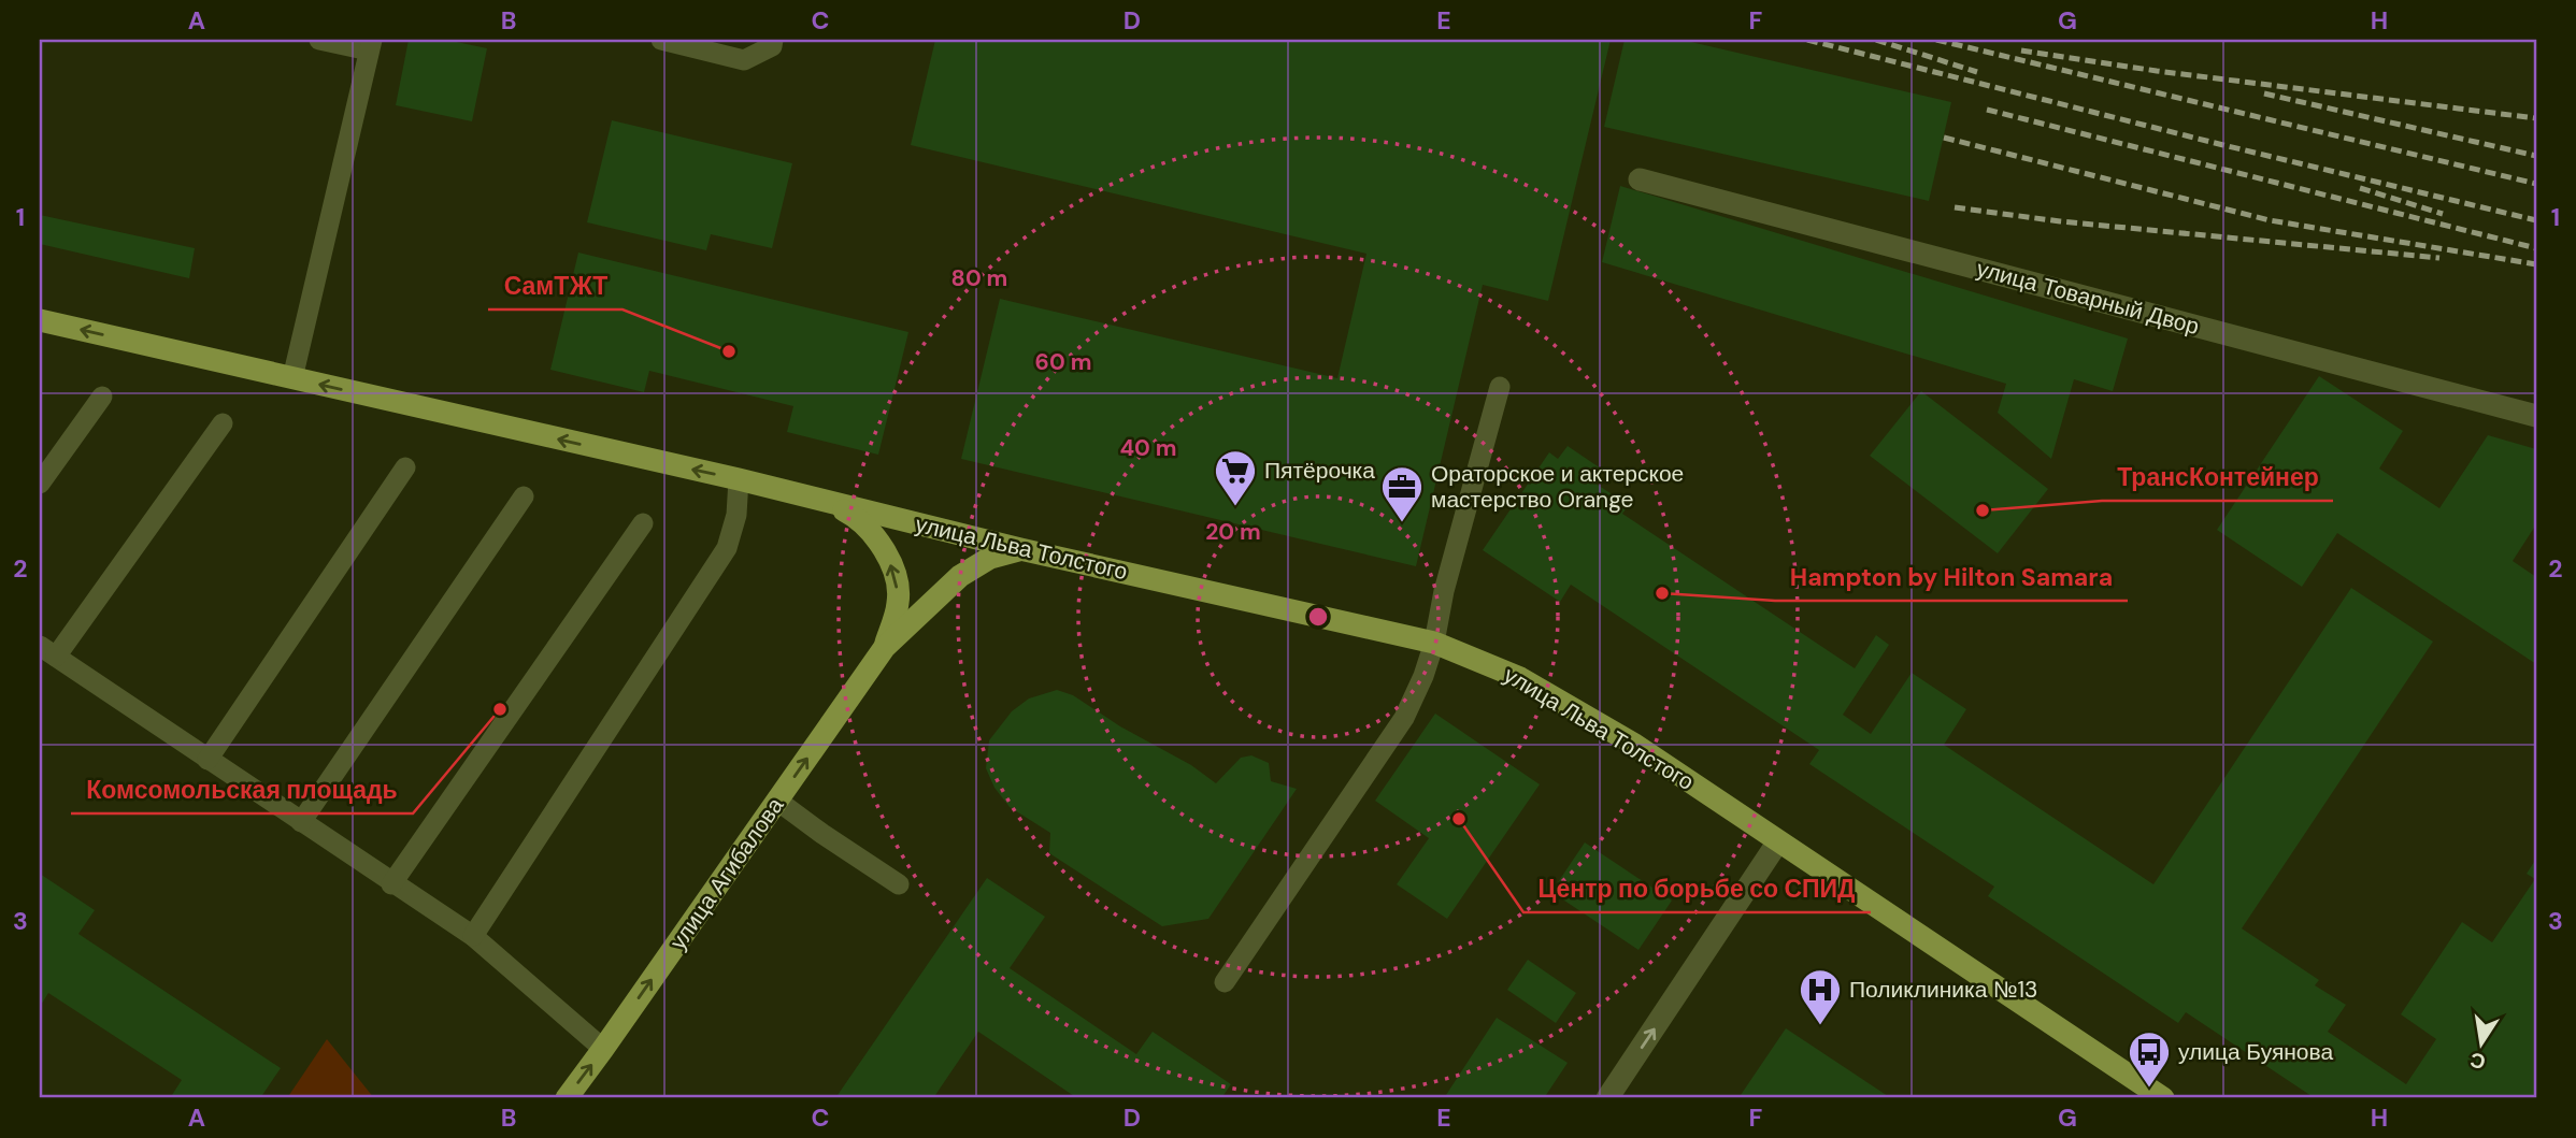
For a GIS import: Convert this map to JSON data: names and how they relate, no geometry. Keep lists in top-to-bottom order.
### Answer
{
  "streets": {
    "main road": ["улица Льва Толстого", "улица Агибалова"],
    "street": ["улица Товарный Двор"]
  },
  "one_way": ["улица Агибалова"],
  "places": {
    "other": [
      "СамТЖТ",
      "ТрансКонтейнер",
      "Hampton by Hilton Samara",
      "Комсомольская площадь",
      "Центр по борьбе со СПИД"
    ],
    "supermarket": ["Пятёрочка"],
    "office": ["Ораторское и актерское мастерство Orange"],
    "hospital": ["Поликлиника №13"],
    "bus stop": ["улица Буянова"]
  },
  "north": "bottom",
  "grid": {
    "columns": [
      "A",
      "B",
      "C",
      "D",
      "E",
      "F",
      "G",
      "H"
    ],
    "rows": ["1", "2", "3"]
  },
  "rings": [
    "80 m",
    "60 m",
    "40 m",
    "20 m"
  ]
}
